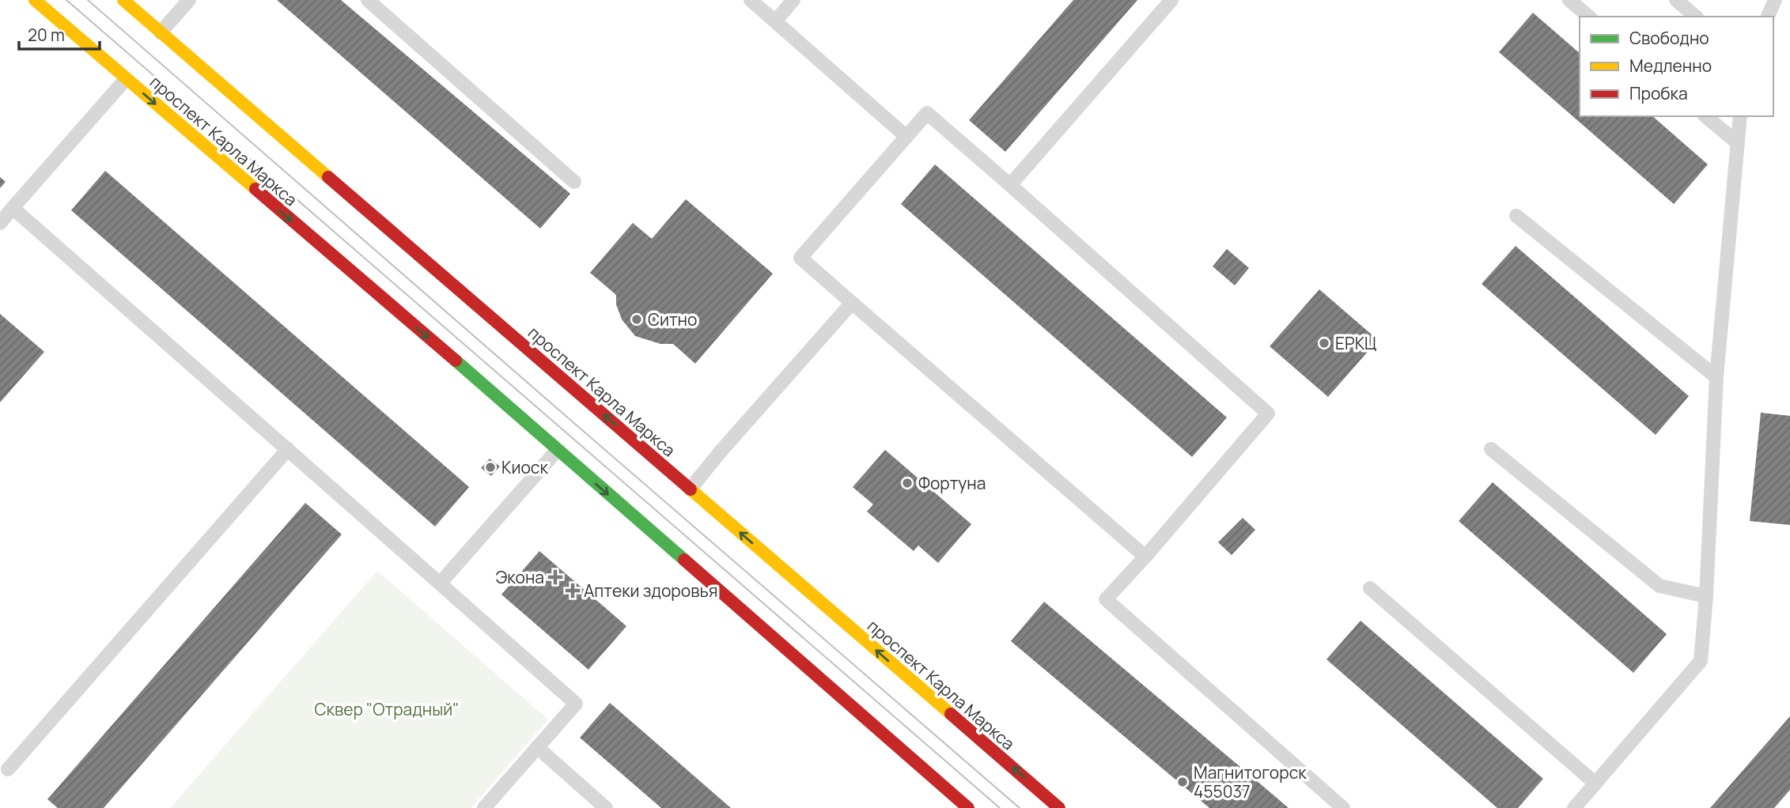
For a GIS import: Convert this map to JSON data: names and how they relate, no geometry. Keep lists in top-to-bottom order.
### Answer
{
  "streets": {
    "main road": ["проспект Карла Маркса"]
  },
  "parks": ["Сквер \"Отрадный\""],
  "places": {
    "other": [
      "Ситно",
      "ЕРКЦ",
      "Киоск",
      "Фортуна",
      "Магнитогорск 455037"
    ],
    "health": ["Экона", "Аптеки здоровья"]
  },
  "legend": ["Свободно", "Медленно", "Пробка"],
  "scale_bar": "20 m"
}
